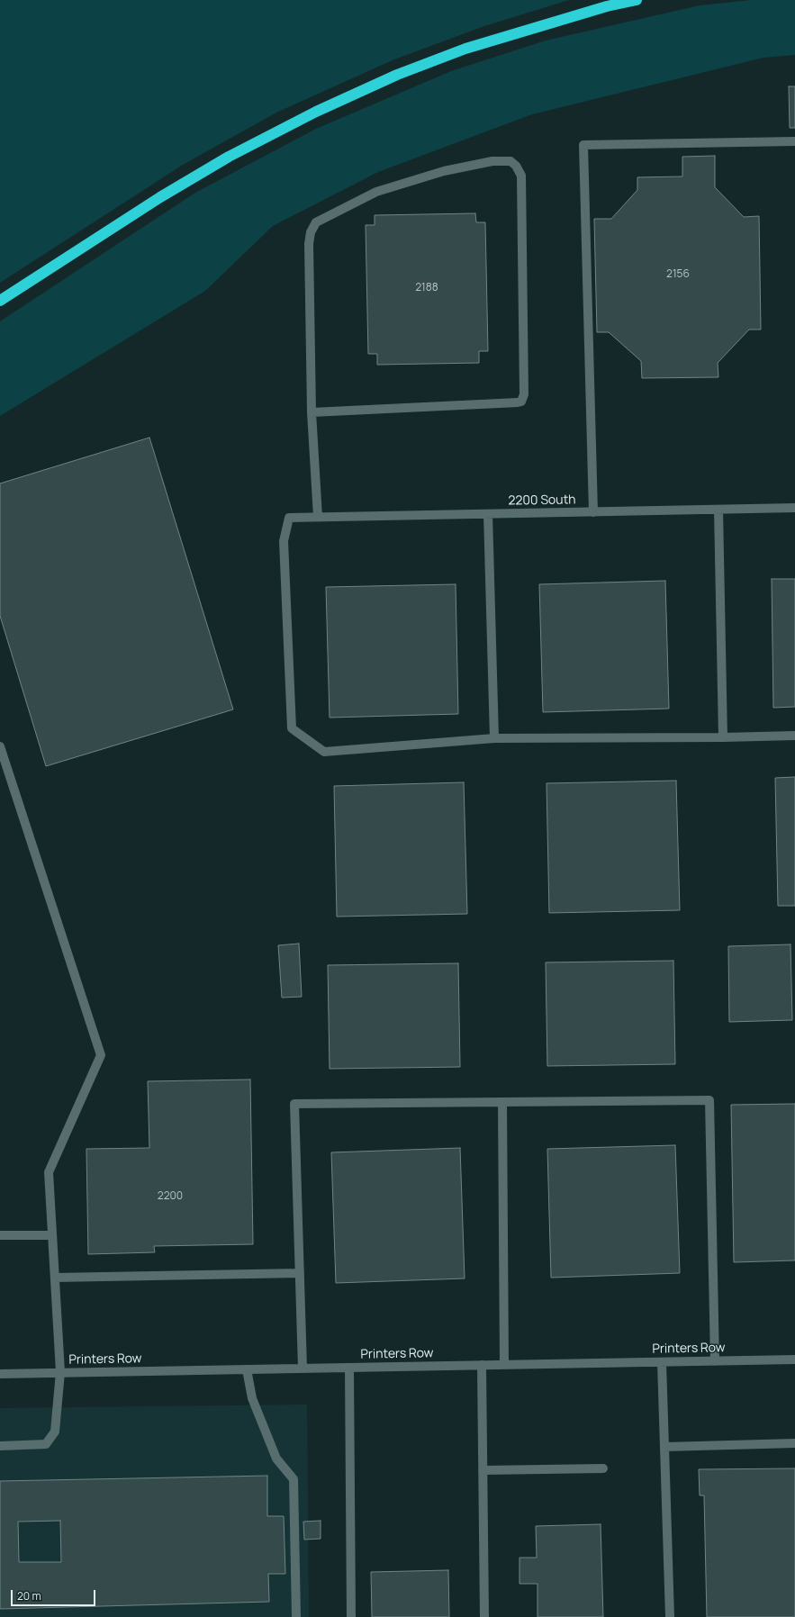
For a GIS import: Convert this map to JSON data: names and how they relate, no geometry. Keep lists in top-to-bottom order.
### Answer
{
  "streets": {
    "street": ["2200 South", "Printers Row"]
  },
  "house_numbers": ["2156", "2188", "2200"],
  "scale_bar": "20 m"
}
